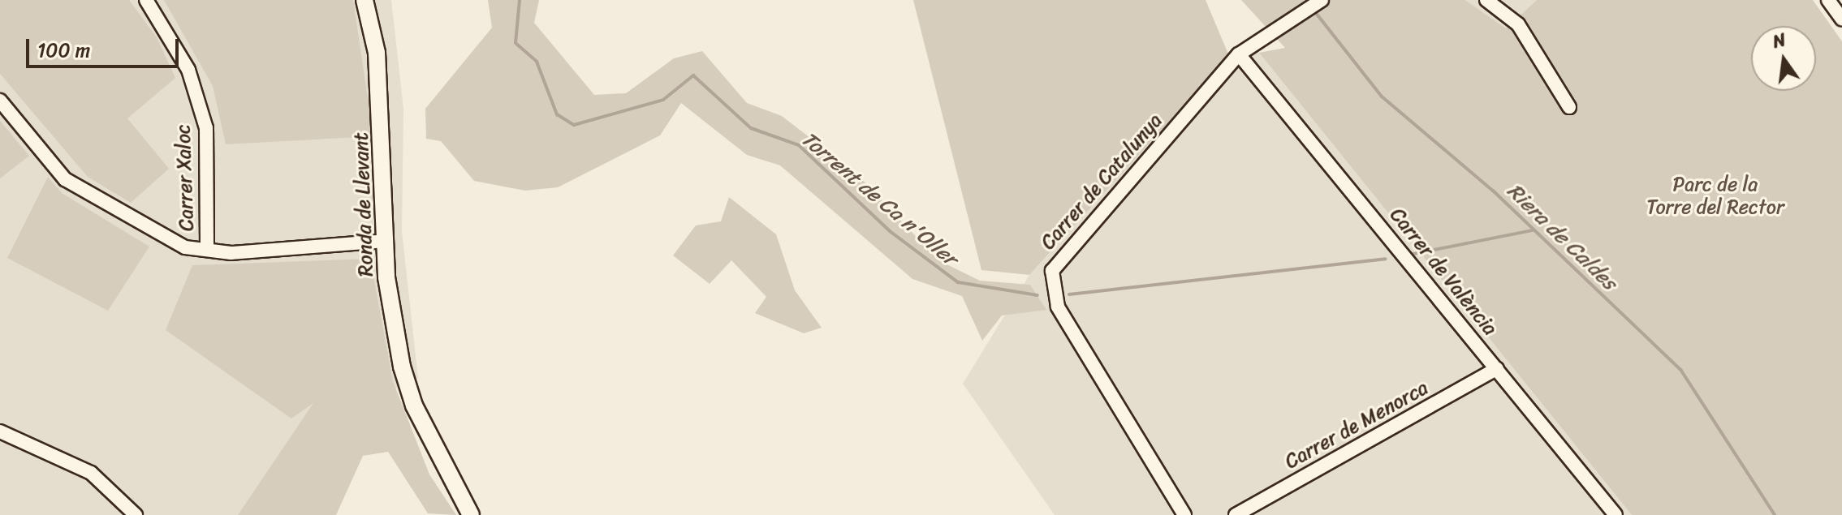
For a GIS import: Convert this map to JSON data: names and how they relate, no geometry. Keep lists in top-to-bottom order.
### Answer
{
  "streets": {
    "main road": ["Ronda de Llevant"],
    "street": [
      "Carrer Xaloc",
      "Carrer de Catalunya",
      "Carrer de València",
      "Carrer de Menorca"
    ]
  },
  "crossings": [
    ["Carrer de Catalunya", "Carrer de València"],
    ["Carrer de València", "Carrer de Menorca"]
  ],
  "water": ["Torrent de Ca n'Oller", "Riera de Caldes"],
  "parks": ["Parc de la Torre del Rector"],
  "scale_bar": "100 m",
  "north": "top"
}
